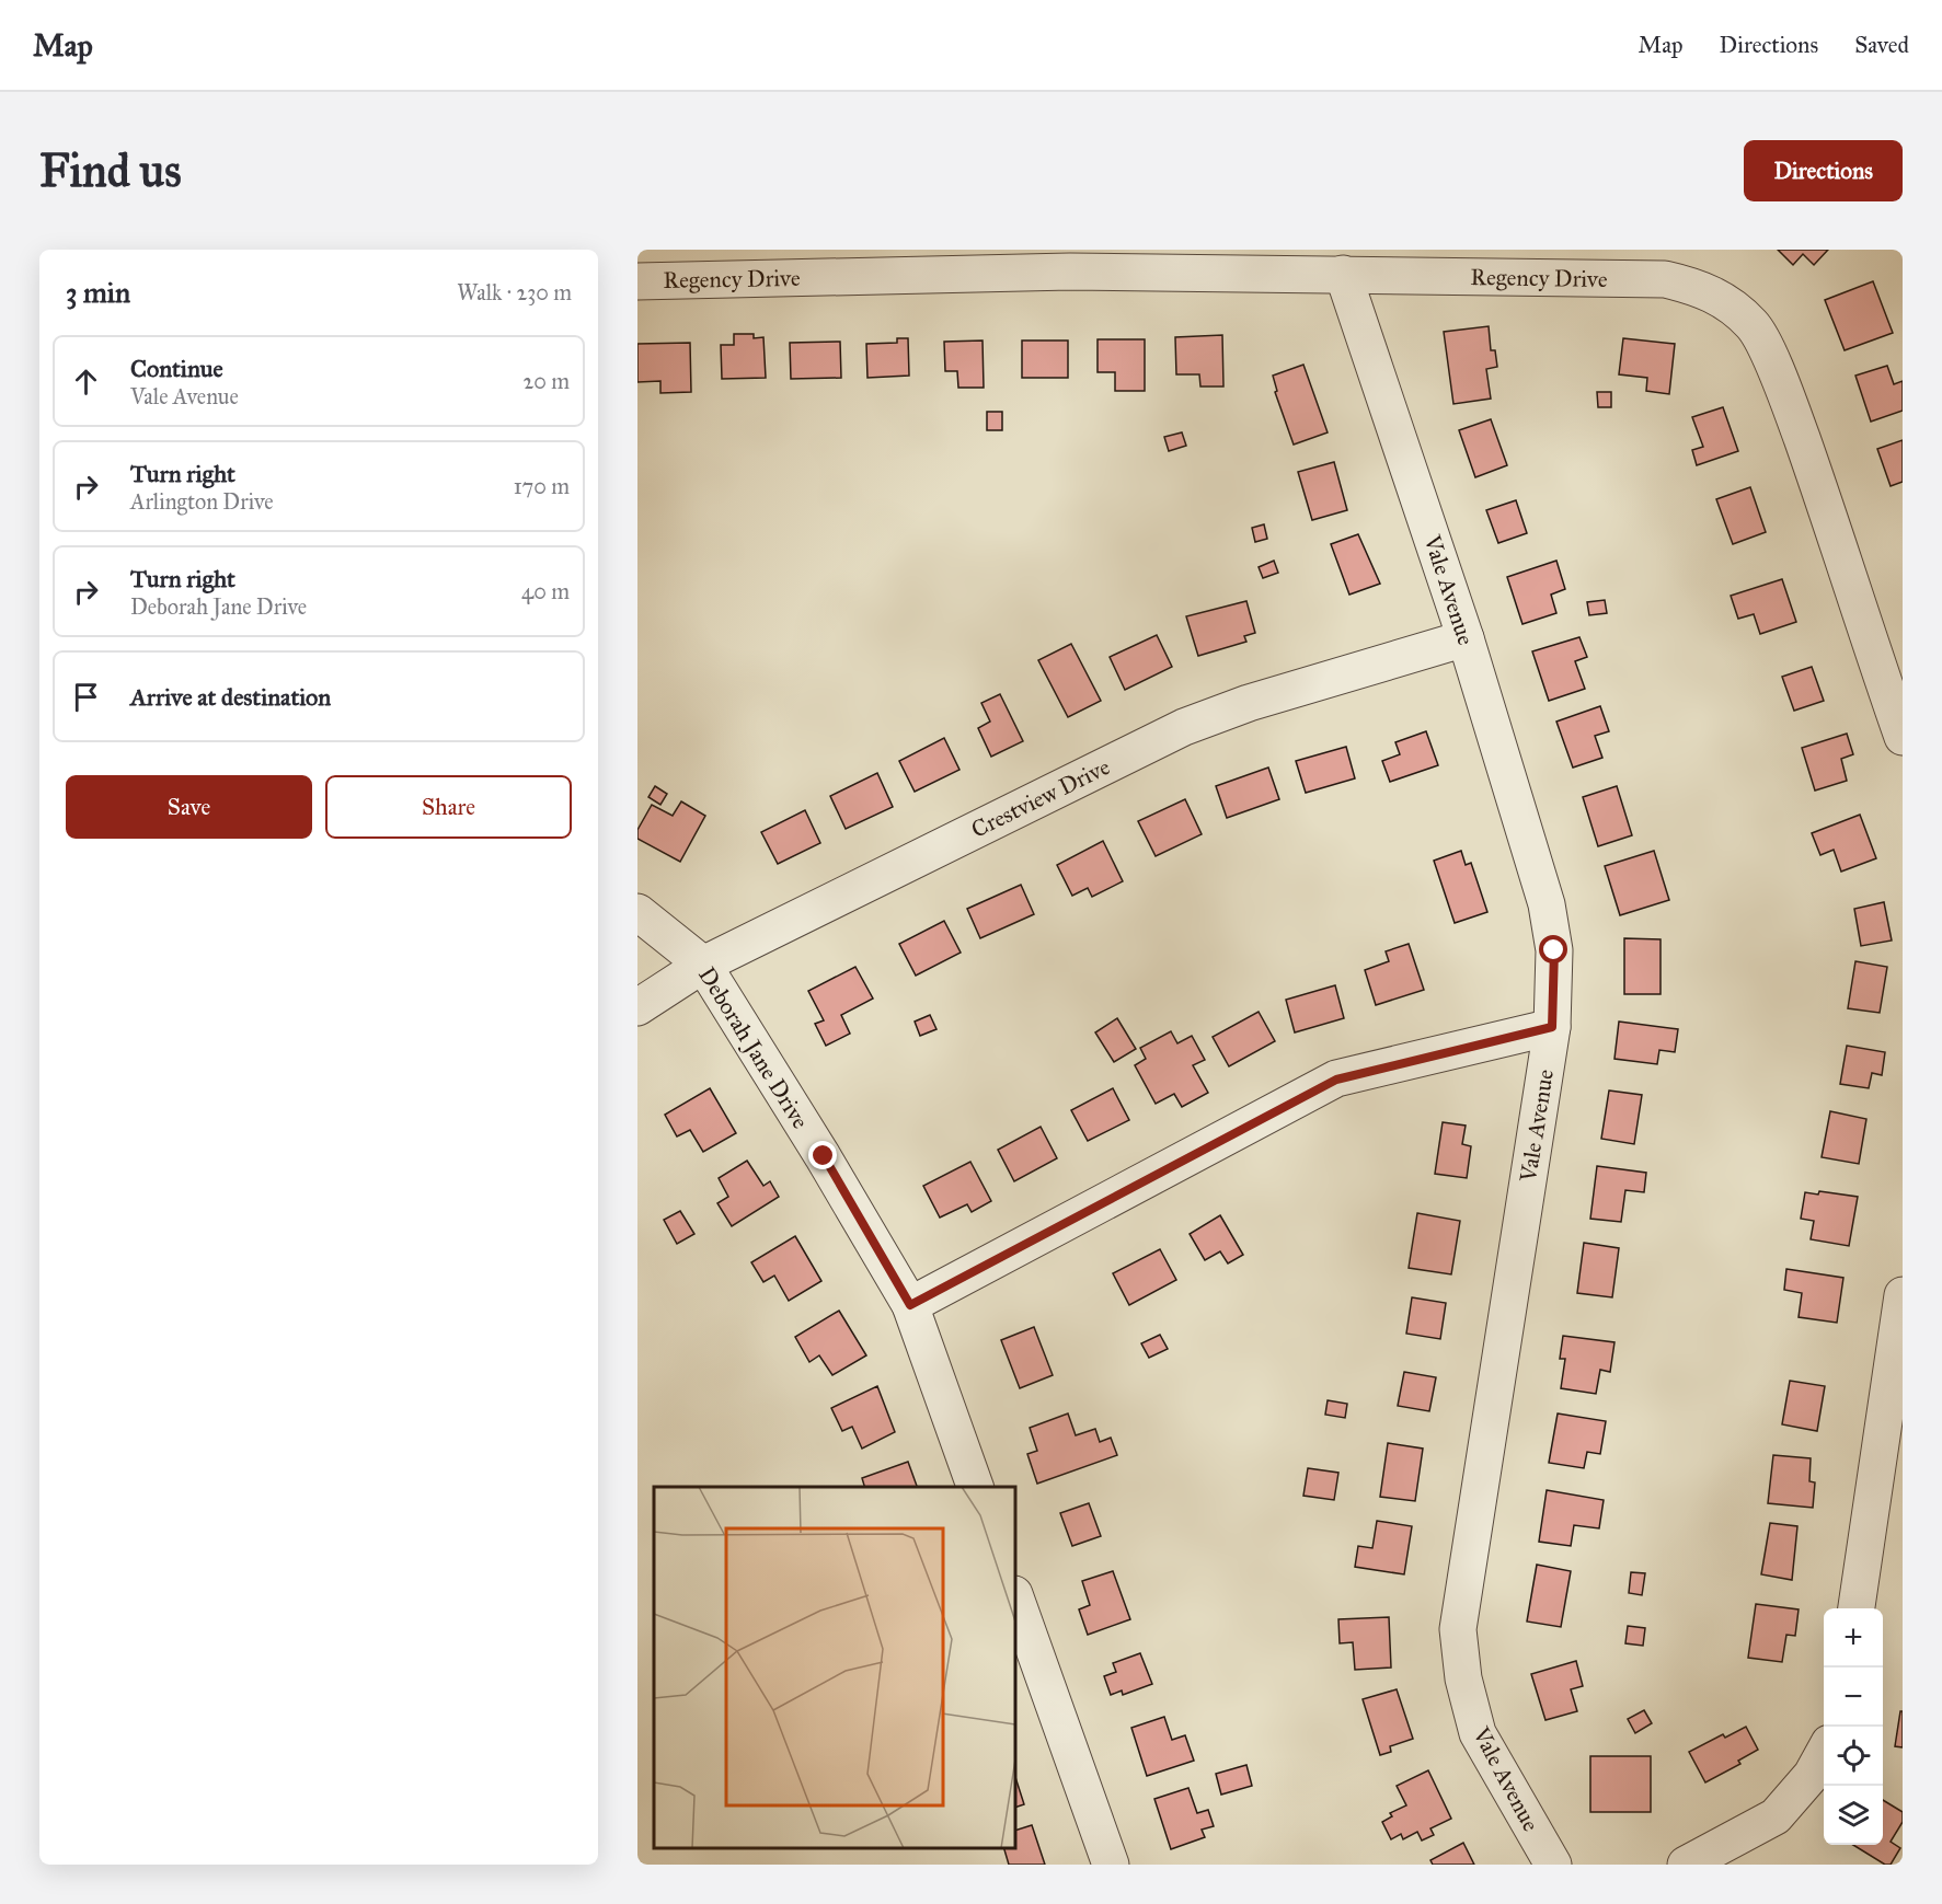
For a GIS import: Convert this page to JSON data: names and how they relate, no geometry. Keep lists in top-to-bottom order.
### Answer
{
  "streets": {
    "street": [
      "Regency Drive",
      "Vale Avenue",
      "Crestview Drive",
      "Deborah Jane Drive"
    ]
  },
  "crossings": [
    ["Regency Drive", "Vale Avenue"],
    ["Vale Avenue", "Crestview Drive"],
    ["Crestview Drive", "Deborah Jane Drive"]
  ],
  "page": {
    "header": "Map",
    "nav": ["Map", "Directions", "Saved"],
    "buttons": [
      "Directions",
      ["Save", "Share"]
    ],
    "title": "Find us",
    "heading": ["3 min", "Walk · 230 m"],
    "list": [
      ["Continue", "Vale Avenue", "20 m"],
      ["Turn right", "Arlington Drive", "170 m"],
      ["Turn right", "Deborah Jane Drive", "40 m"],
      "Arrive at destination"
    ],
    "map_buttons": ["+", "−"]
  }
}
